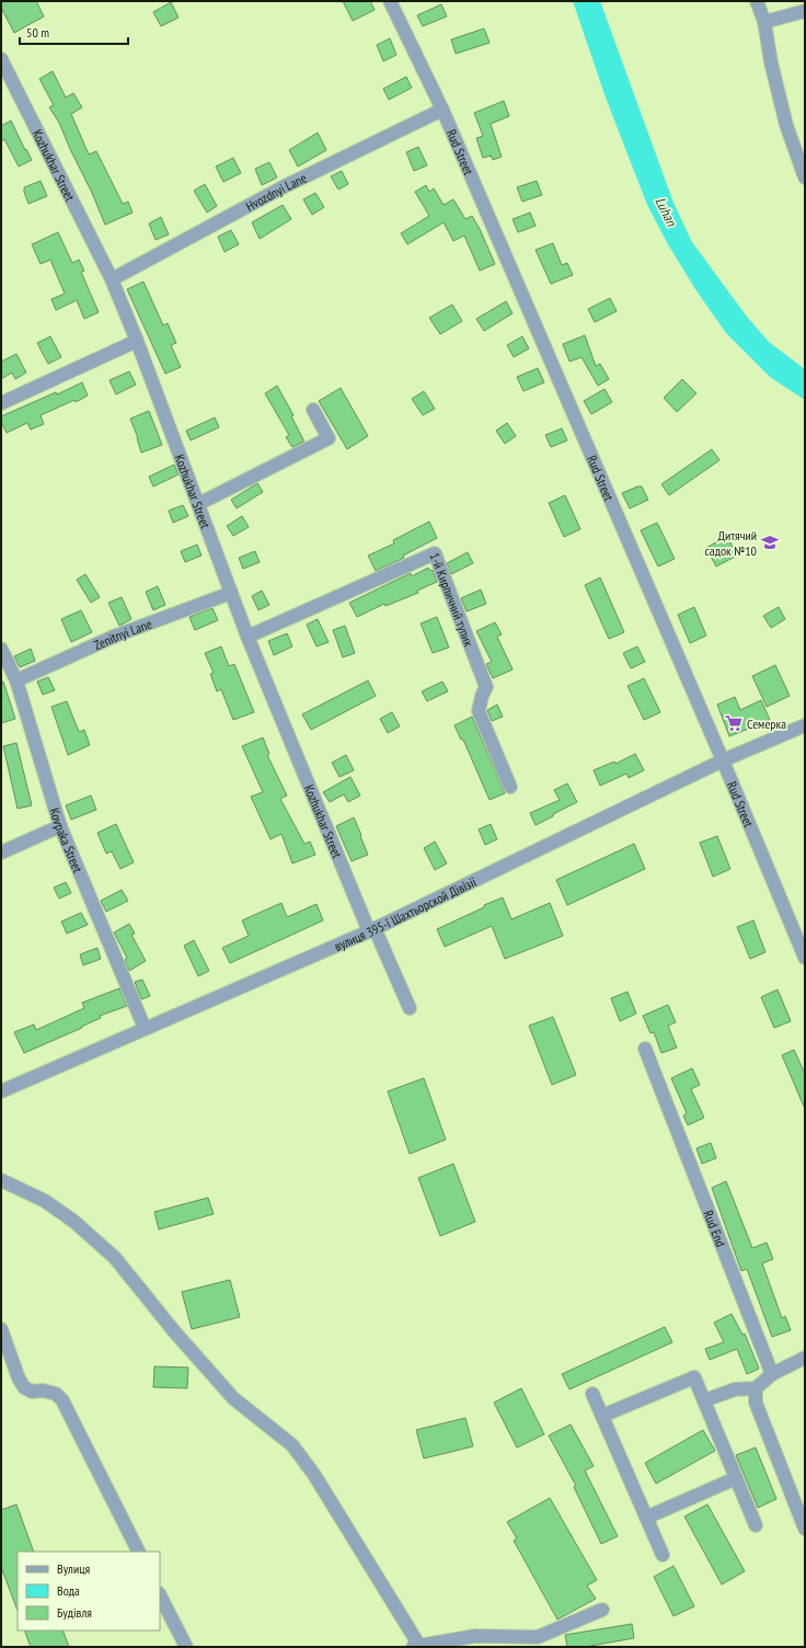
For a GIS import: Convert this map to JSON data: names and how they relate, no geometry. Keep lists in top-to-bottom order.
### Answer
{
  "streets": {
    "street": [
      "Rud Street",
      "Kozhukhar Street",
      "Hvozdnyi Lane",
      "1-й Кирпичний тупик",
      "Zenitnyi Lane",
      "Kovpaka Street",
      "вулиця 395-ї Шахтьорской Дівізіі",
      "Rud End"
    ]
  },
  "crossings": [
    ["Rud Street", "Hvozdnyi Lane"],
    ["Rud Street", "вулиця 395-ї Шахтьорской Дівізіі"],
    ["Kozhukhar Street", "Hvozdnyi Lane"],
    ["Kozhukhar Street", "1-й Кирпичний тупик"],
    ["Kozhukhar Street", "Zenitnyi Lane"],
    ["Kozhukhar Street", "вулиця 395-ї Шахтьорской Дівізіі"],
    ["Zenitnyi Lane", "Kovpaka Street"],
    ["Kovpaka Street", "вулиця 395-ї Шахтьорской Дівізіі"]
  ],
  "water": ["Luhan"],
  "places": {
    "school or university": ["Дитячий садок №10"],
    "supermarket": ["Семерка"]
  },
  "legend": ["Вулиця", "Вода", "Будівля"],
  "scale_bar": "50 m"
}
